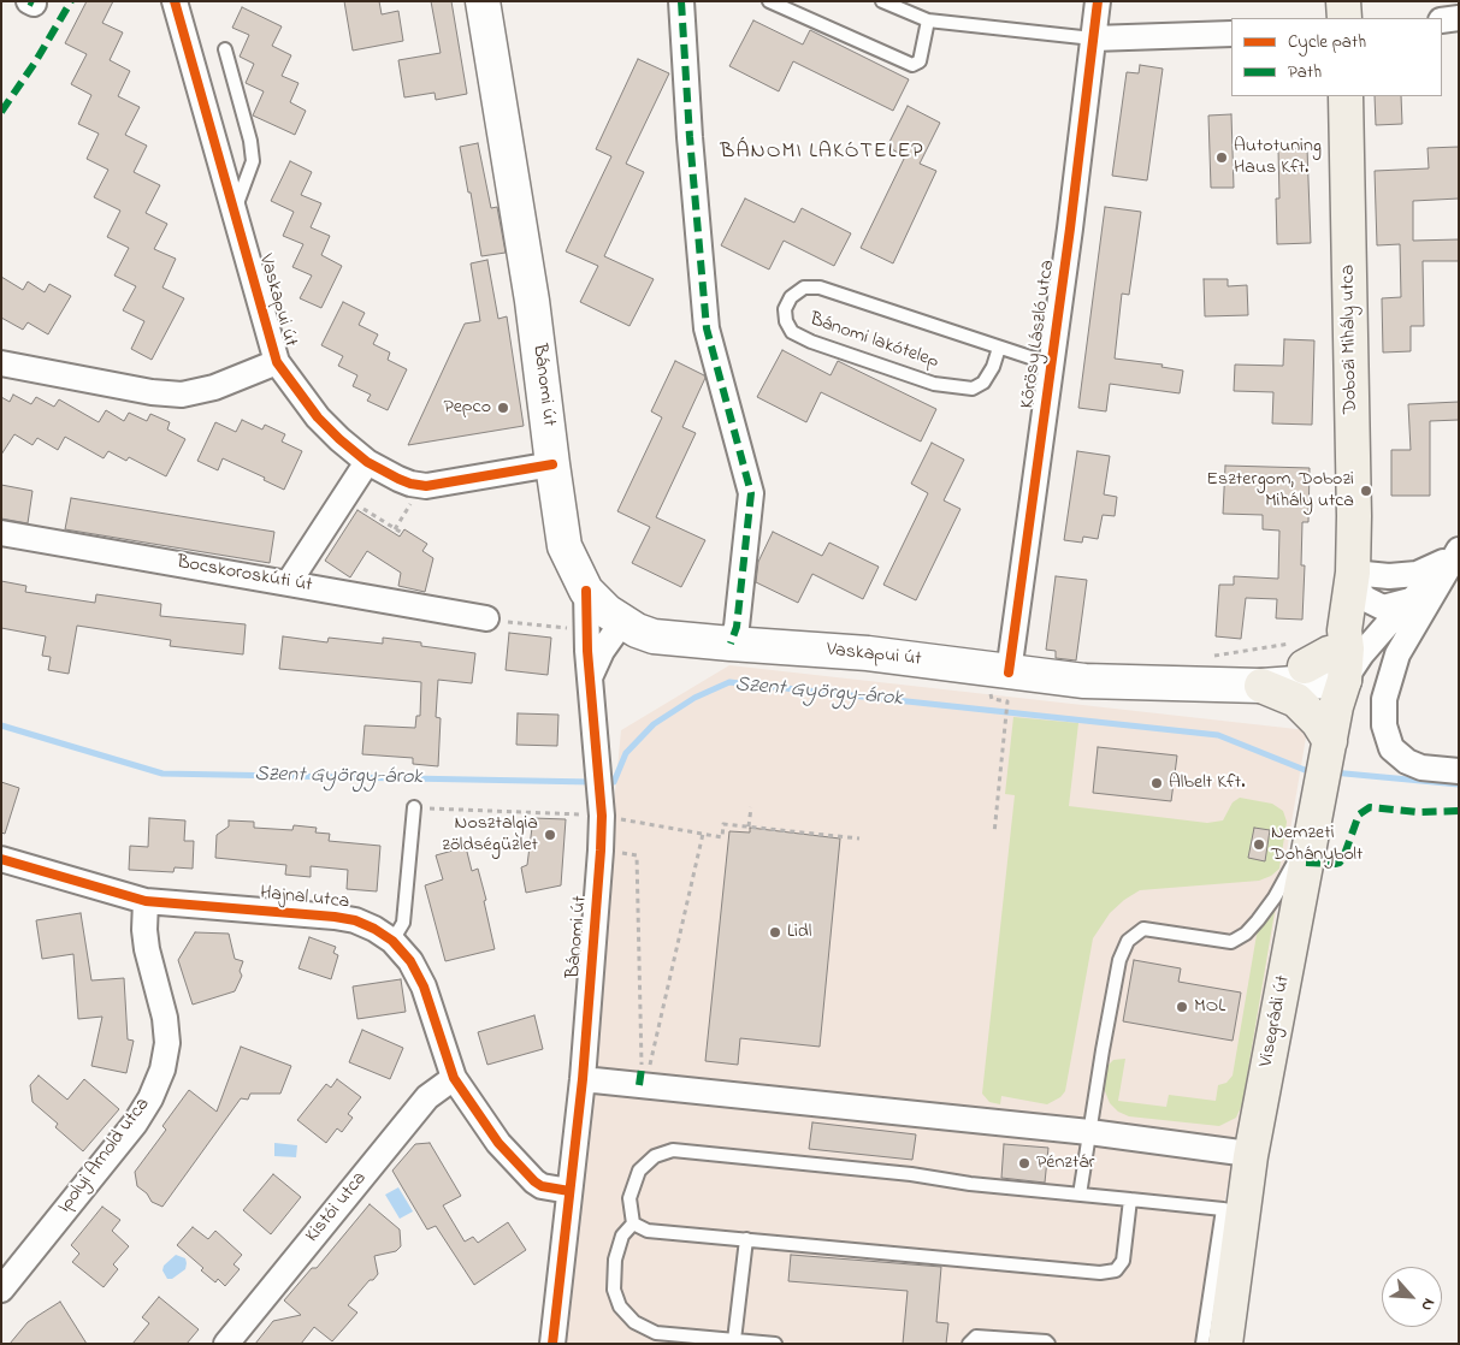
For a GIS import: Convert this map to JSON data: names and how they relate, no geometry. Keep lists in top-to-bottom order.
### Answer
{
  "streets": {
    "main road": [
      "Vaskapui út",
      "Dobozi Mihály utca",
      "Bánomi út",
      "Visegrádi út"
    ],
    "street": [
      "Kőrösy László utca",
      "Bocskoroskúti út",
      "Hajnal utca",
      "Ipolyi Arnold utca",
      "Kistói utca"
    ],
    "lane": ["Bánomi lakótelep"]
  },
  "crossings": [
    ["Vaskapui út", "Kőrösy László utca"],
    ["Vaskapui út", "Dobozi Mihály utca"],
    ["Vaskapui út", "Bánomi út"],
    ["Kőrösy László utca", "Bánomi lakótelep"],
    ["Dobozi Mihály utca", "Visegrádi út"],
    ["Bánomi út", "Hajnal utca"],
    ["Hajnal utca", "Ipolyi Arnold utca"],
    ["Hajnal utca", "Kistói utca"]
  ],
  "districts": ["BÁNOMI LAKÓTELEP"],
  "water": ["Szent György-árok"],
  "places": [
    "Autotuning Haus Kft.",
    "Pepco",
    "Esztergom, Dobozi Mihály utca",
    "Albelt Kft.",
    "Nosztalgia zöldségüzlet",
    "Nemzeti Dohánybolt",
    "Lidl",
    "MOL",
    "Pénztár"
  ],
  "legend": ["Cycle path", "Path"],
  "north": "bottom right"
}
